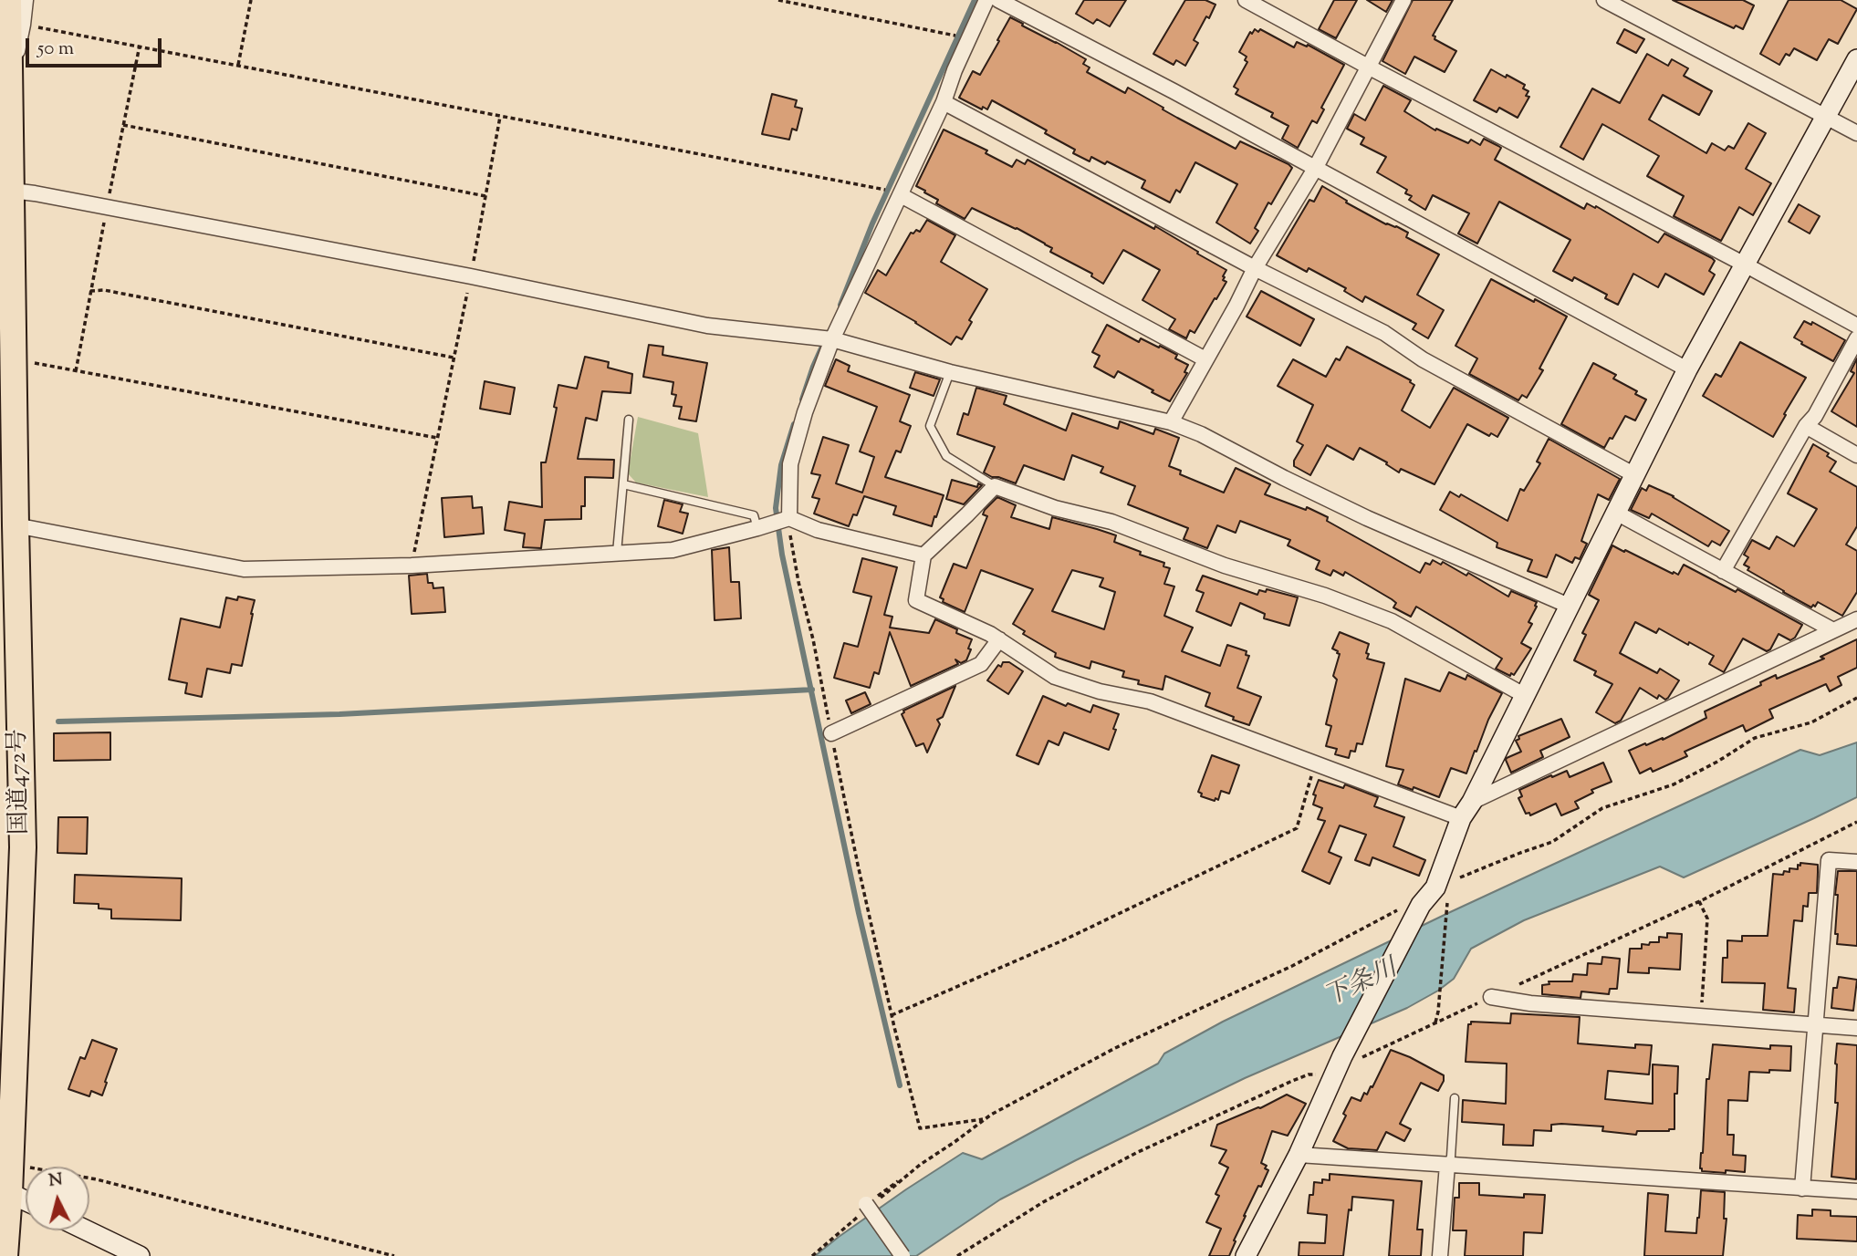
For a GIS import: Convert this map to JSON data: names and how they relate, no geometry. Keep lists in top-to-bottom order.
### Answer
{
  "streets": {
    "highway": ["国道472号"]
  },
  "water": ["下条川"],
  "scale_bar": "50 m",
  "north": "top"
}
